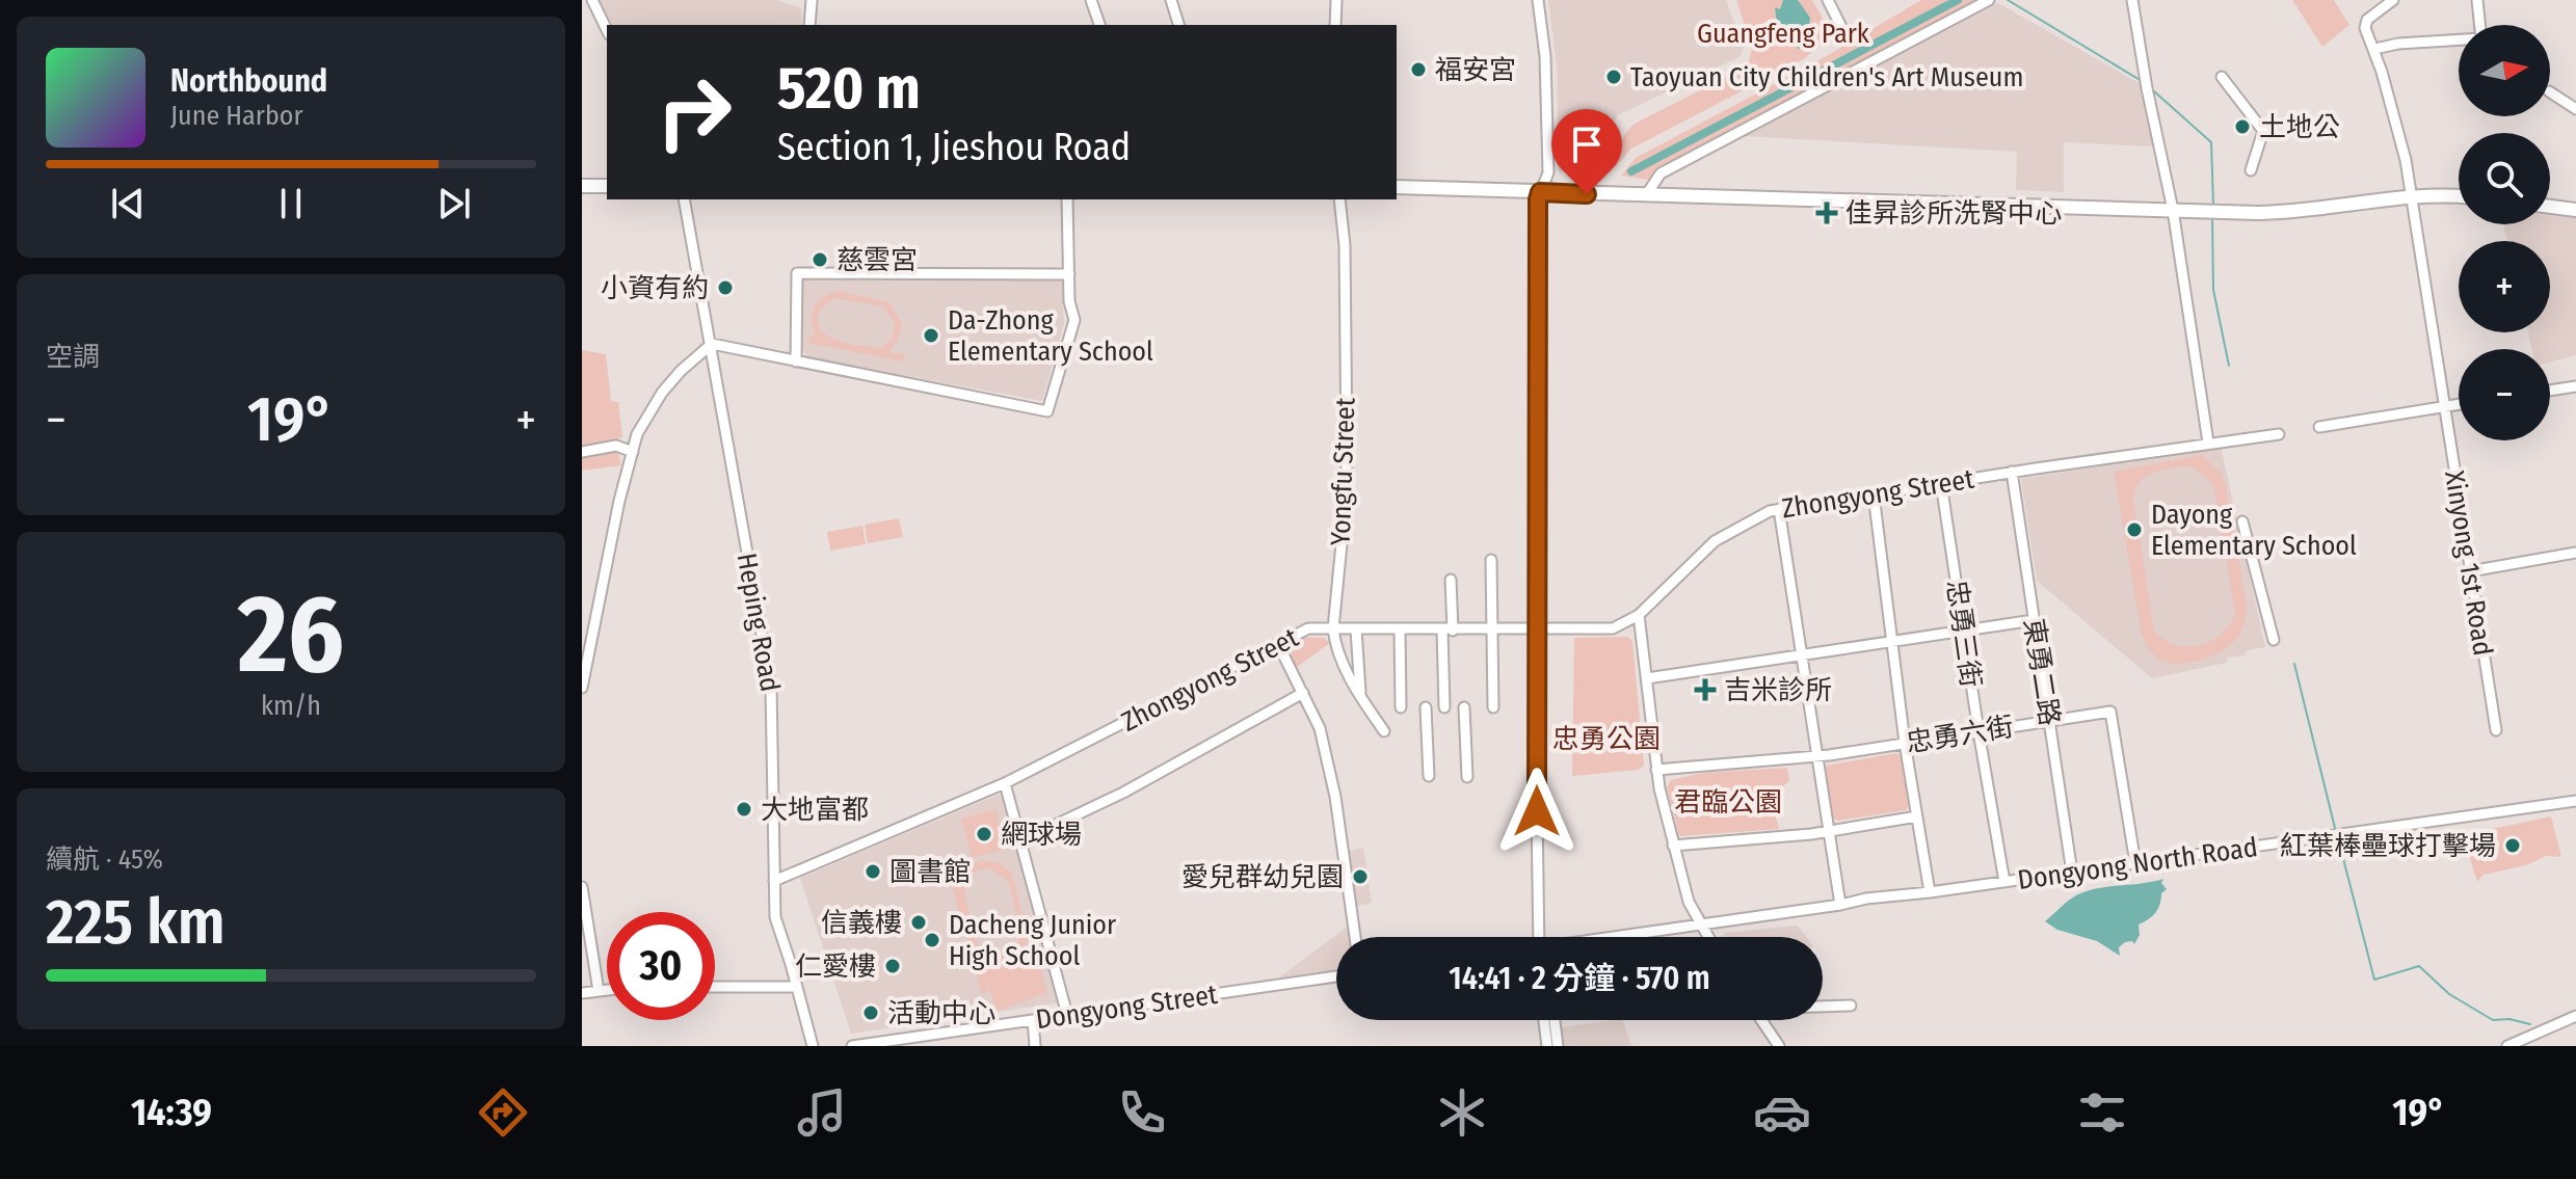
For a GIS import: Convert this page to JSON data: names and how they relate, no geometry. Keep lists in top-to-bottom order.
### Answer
{
  "streets": {
    "street": [
      "Yongfu Street",
      "Zhongyong Street",
      "Xinyong 1st Road",
      "Heping Road",
      "忠勇三街",
      "東勇二路",
      "忠勇六街",
      "Dongyong North Road",
      "Dongyong Street"
    ]
  },
  "crossings": [
    ["Yongfu Street", "Zhongyong Street"],
    ["Zhongyong Street", "Heping Road"],
    ["Zhongyong Street", "忠勇三街"],
    ["Zhongyong Street", "東勇二路"],
    ["忠勇三街", "忠勇六街"],
    ["忠勇三街", "Dongyong North Road"],
    ["東勇二路", "忠勇六街"],
    ["東勇二路", "Dongyong North Road"],
    ["忠勇六街", "Dongyong North Road"]
  ],
  "parks": ["Guangfeng Park", "忠勇公園", "君臨公園"],
  "places": {
    "other": [
      "福安宮",
      "Taoyuan City Children's Art Museum",
      "土地公",
      "慈雲宮",
      "小資有約",
      "Da-Zhong Elementary School",
      "Dayong Elementary School",
      "大地富都",
      "網球場",
      "紅葉棒壘球打擊場",
      "圖書館",
      "愛兒群幼兒園",
      "信義樓",
      "Dacheng Junior High School",
      "仁愛樓",
      "活動中心"
    ],
    "health": ["佳昇診所洗腎中心", "吉米診所"]
  },
  "north": "right",
  "page": {
    "map_buttons": ["+", "−"],
    "turn": ["520 m", "Section 1, Jieshou Road"],
    "song": ["Northbound", "June Harbor"],
    "tile": [
      "空調",
      ["26", "km/h"],
      ["續航 · 45%", "225 km"]
    ],
    "heat": ["−", "19°", "+"],
    "limit": "30",
    "trip": "14:41 · 2 分鐘 · 570 m",
    "tabs": ["14:39", "19°"]
  }
}
